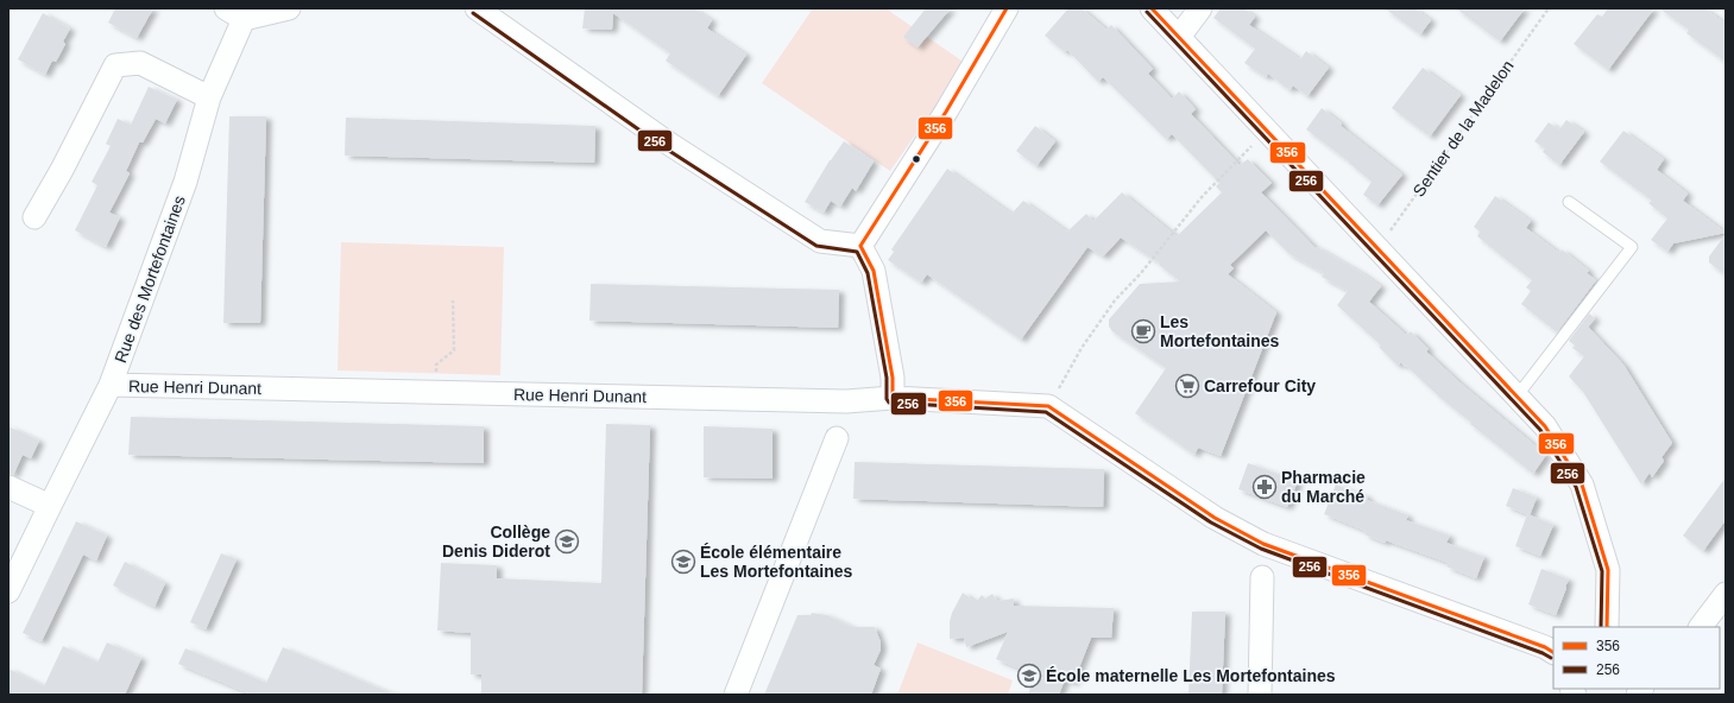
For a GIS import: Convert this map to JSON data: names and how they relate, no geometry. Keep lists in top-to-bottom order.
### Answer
{
  "streets": {
    "street": ["Rue des Mortefontaines", "Rue Henri Dunant"],
    "path": ["Sentier de la Madelon"]
  },
  "crossings": [
    ["Rue des Mortefontaines", "Rue Henri Dunant"]
  ],
  "places": {
    "cafe": ["Les Mortefontaines"],
    "supermarket": ["Carrefour City"],
    "pharmacy": ["Pharmacie du Marché"],
    "school or university": ["Collège Denis Diderot", "École élémentaire Les Mortefontaines", "École maternelle Les Mortefontaines"]
  },
  "lines": ["transit line 356", "transit line 256"],
  "legend": ["356", "256"]
}
